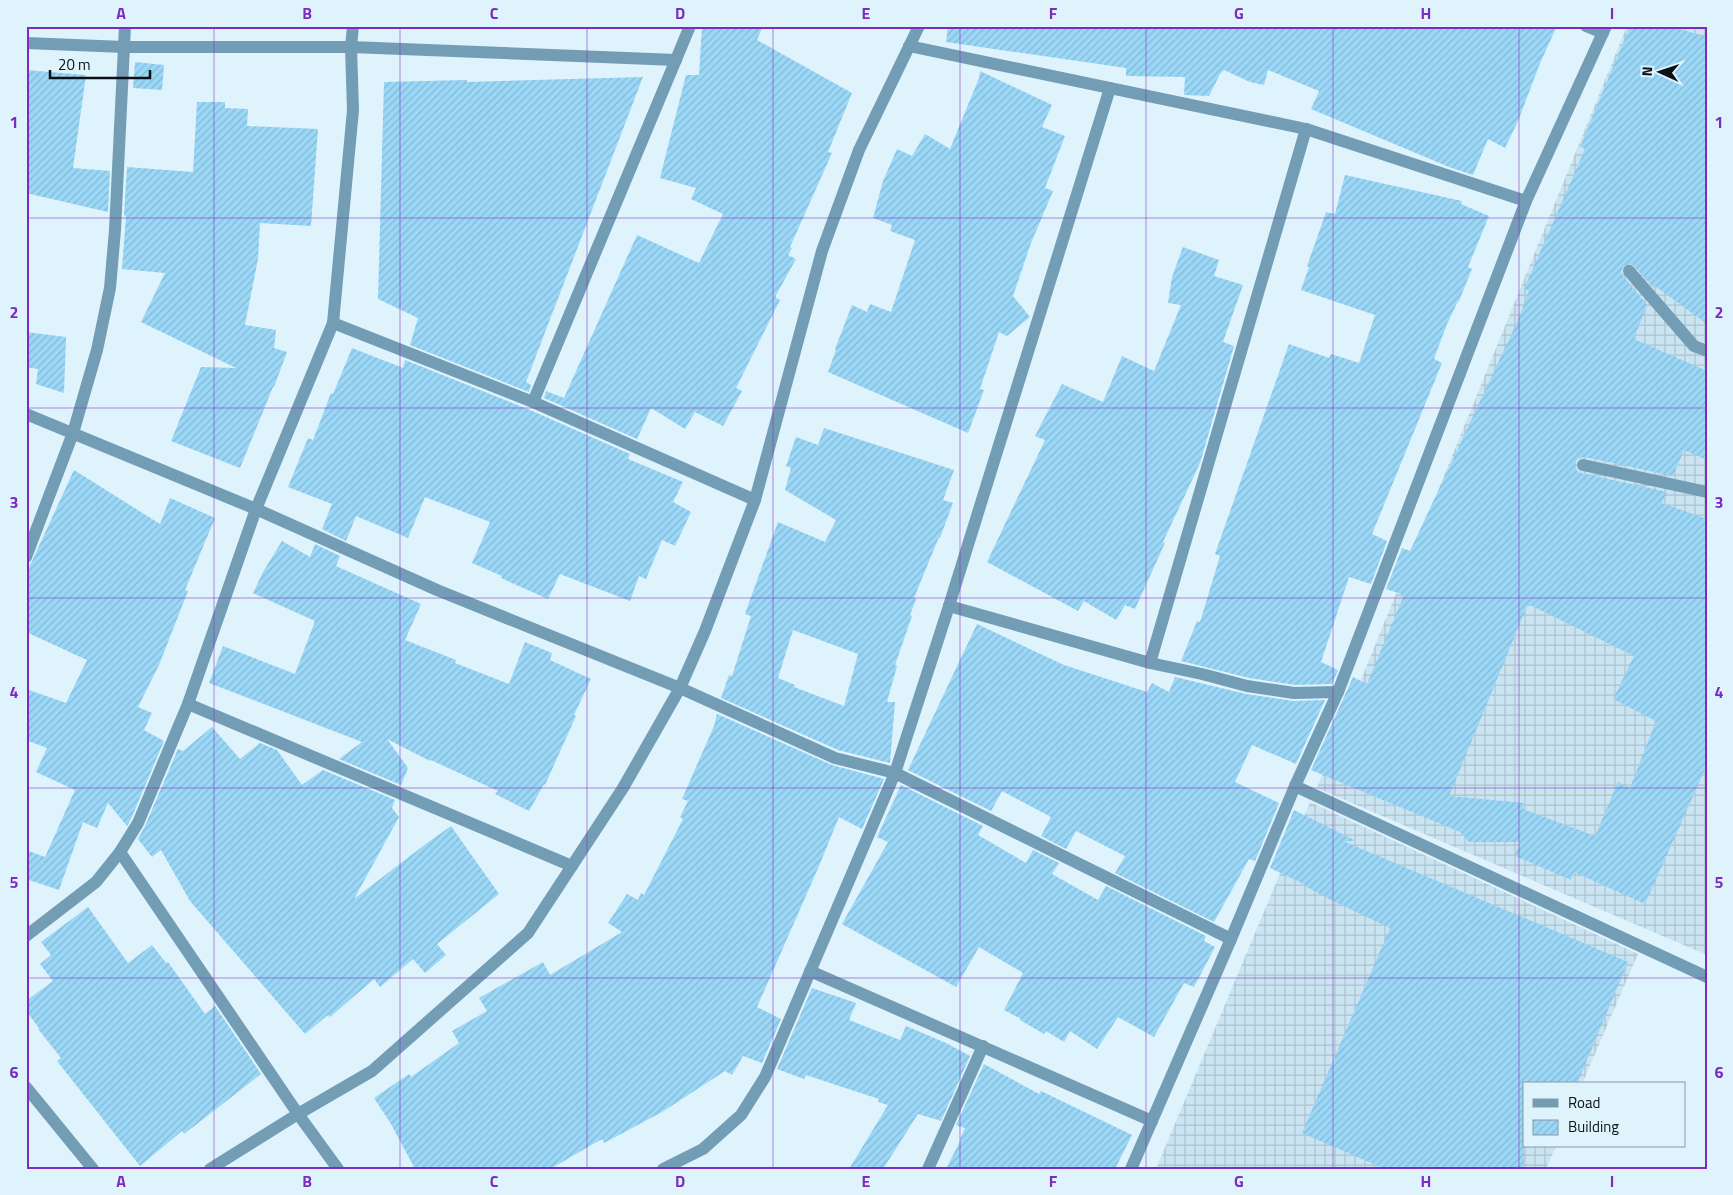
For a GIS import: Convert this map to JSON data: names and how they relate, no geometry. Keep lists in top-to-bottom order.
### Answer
{
  "legend": ["Road", "Building"],
  "scale_bar": "20 m",
  "north": "left",
  "grid": {
    "columns": [
      "A",
      "B",
      "C",
      "D",
      "E",
      "F",
      "G",
      "H",
      "I"
    ],
    "rows": [
      "1",
      "2",
      "3",
      "4",
      "5",
      "6"
    ]
  }
}
